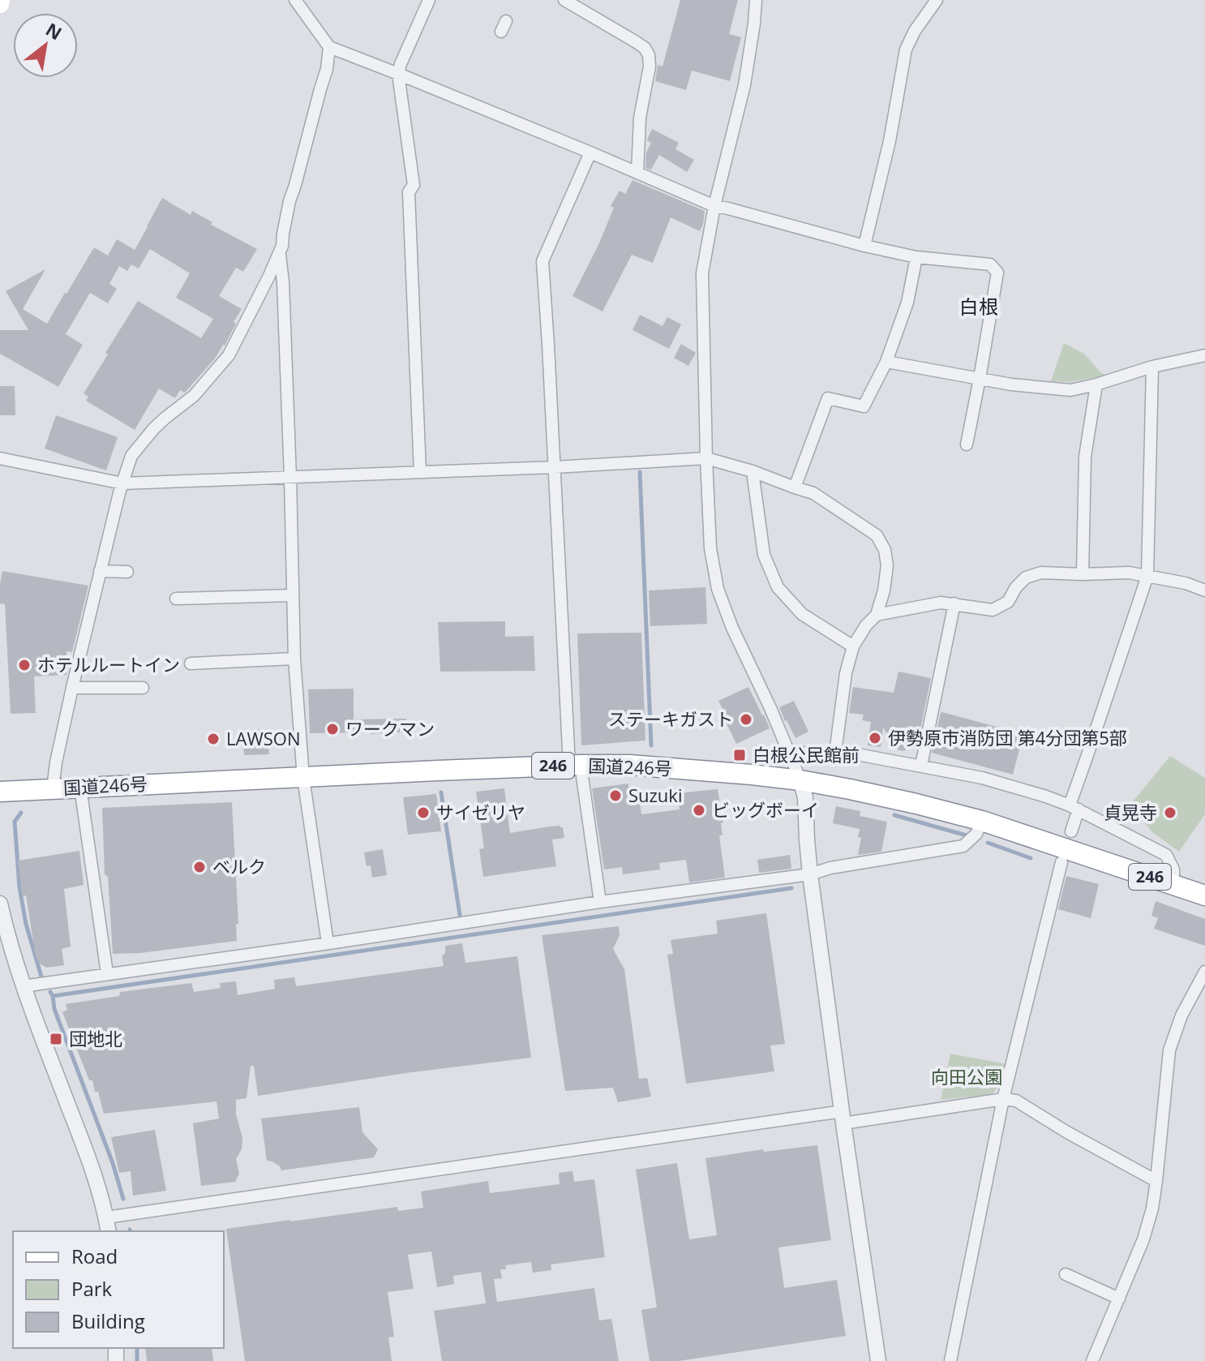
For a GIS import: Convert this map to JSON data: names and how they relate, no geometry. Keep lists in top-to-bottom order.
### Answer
{
  "streets": {
    "highway": ["246", "国道246号"]
  },
  "districts": ["白根"],
  "parks": ["向田公園"],
  "places": {
    "other": [
      "ホテルルートイン",
      "ステーキガスト",
      "ワークマン",
      "伊勢原市消防団 第4分団第5部",
      "LAWSON",
      "Suzuki",
      "ビッグボーイ",
      "サイゼリヤ",
      "貞晃寺",
      "ベルク"
    ],
    "transit": ["白根公民館前", "団地北"]
  },
  "legend": ["Road", "Park", "Building"],
  "north": "top right"
}
